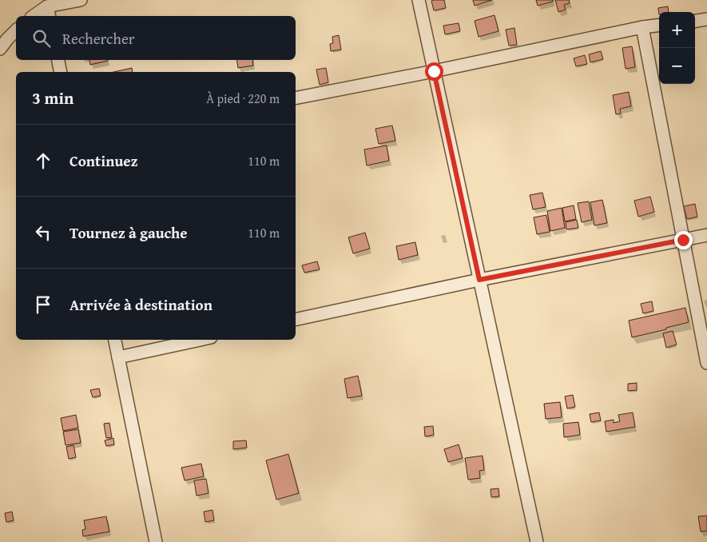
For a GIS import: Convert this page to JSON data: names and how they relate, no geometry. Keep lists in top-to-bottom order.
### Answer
{
  "page": {
    "map_buttons": ["+", "−"],
    "search": "Rechercher",
    "heading": ["3 min", "À pied · 220 m"],
    "list": [
      ["Continuez", "110 m"],
      ["Tournez à gauche", "110 m"],
      "Arrivée à destination"
    ]
  }
}
